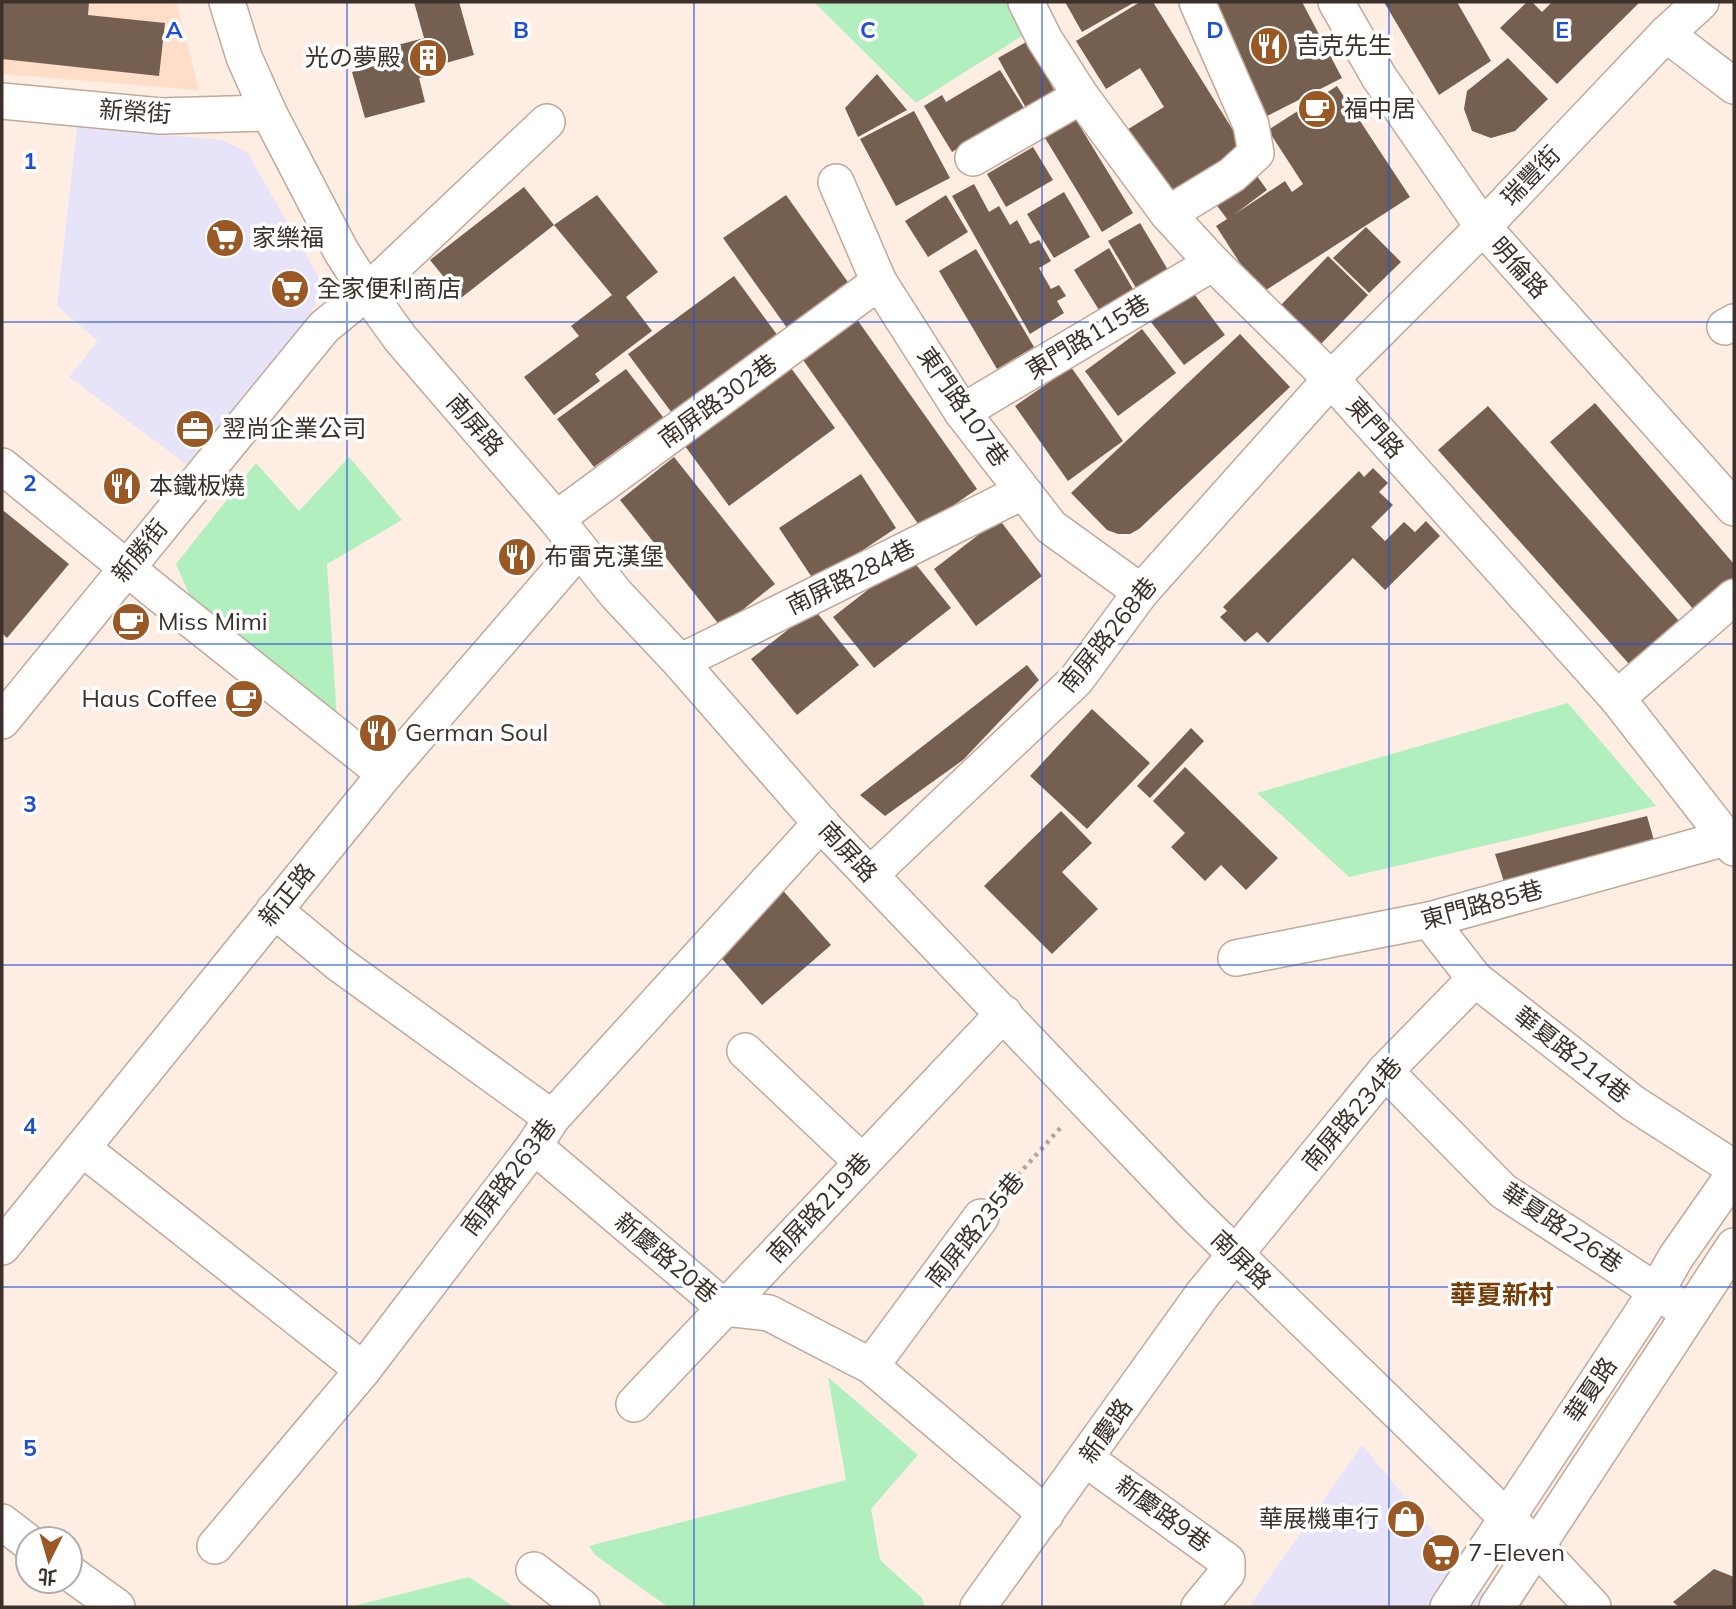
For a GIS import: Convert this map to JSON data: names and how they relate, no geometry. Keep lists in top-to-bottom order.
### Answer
{
  "streets": {
    "street": [
      "新榮街",
      "瑞豐街",
      "明倫路",
      "東門路115巷",
      "南屏路302巷",
      "東門路107巷",
      "南屏路",
      "東門路",
      "新勝街",
      "南屏路284巷",
      "南屏路268巷",
      "新正路",
      "東門路85巷",
      "華夏路214巷",
      "南屏路234巷",
      "南屏路263巷",
      "南屏路219巷",
      "華夏路226巷",
      "南屏路235巷",
      "新慶路20巷",
      "華夏路",
      "新慶路",
      "新慶路9巷"
    ]
  },
  "crossings": [
    ["新榮街", "南屏路"],
    ["瑞豐街", "明倫路"],
    ["瑞豐街", "東門路"],
    ["瑞豐街", "南屏路268巷"],
    ["東門路115巷", "東門路107巷"],
    ["東門路115巷", "東門路"],
    ["南屏路302巷", "東門路107巷"],
    ["南屏路302巷", "南屏路"],
    ["東門路107巷", "南屏路284巷"],
    ["東門路107巷", "南屏路268巷"],
    ["南屏路", "新勝街"],
    ["南屏路", "南屏路284巷"],
    ["南屏路", "南屏路268巷"],
    ["南屏路", "新正路"],
    ["南屏路", "南屏路234巷"],
    ["南屏路", "南屏路263巷"],
    ["南屏路", "南屏路219巷"],
    ["南屏路", "南屏路235巷"],
    ["南屏路", "華夏路"],
    ["南屏路", "新慶路"],
    ["東門路", "南屏路268巷"],
    ["東門路", "東門路85巷"],
    ["新正路", "新慶路20巷"],
    ["東門路85巷", "華夏路214巷"],
    ["華夏路214巷", "南屏路234巷"],
    ["南屏路234巷", "華夏路226巷"],
    ["南屏路234巷", "新慶路"],
    ["南屏路263巷", "新慶路20巷"],
    ["南屏路219巷", "新慶路20巷"],
    ["華夏路226巷", "華夏路"],
    ["南屏路235巷", "新慶路20巷"],
    ["新慶路20巷", "新慶路"],
    ["新慶路", "新慶路9巷"]
  ],
  "districts": ["華夏新村"],
  "places": {
    "restaurant": [
      "吉克先生",
      "本鐵板燒",
      "布雷克漢堡",
      "German Soul"
    ],
    "building": ["光の夢殿"],
    "cafe": ["福中居", "Miss Mimi", "Haus Coffee"],
    "supermarket": ["家樂福", "全家便利商店", "7-Eleven"],
    "office": ["翌尚企業公司"],
    "shop": ["華展機車行"]
  },
  "north": "bottom",
  "grid": {
    "columns": [
      "A",
      "B",
      "C",
      "D",
      "E"
    ],
    "rows": [
      "1",
      "2",
      "3",
      "4",
      "5"
    ]
  }
}
